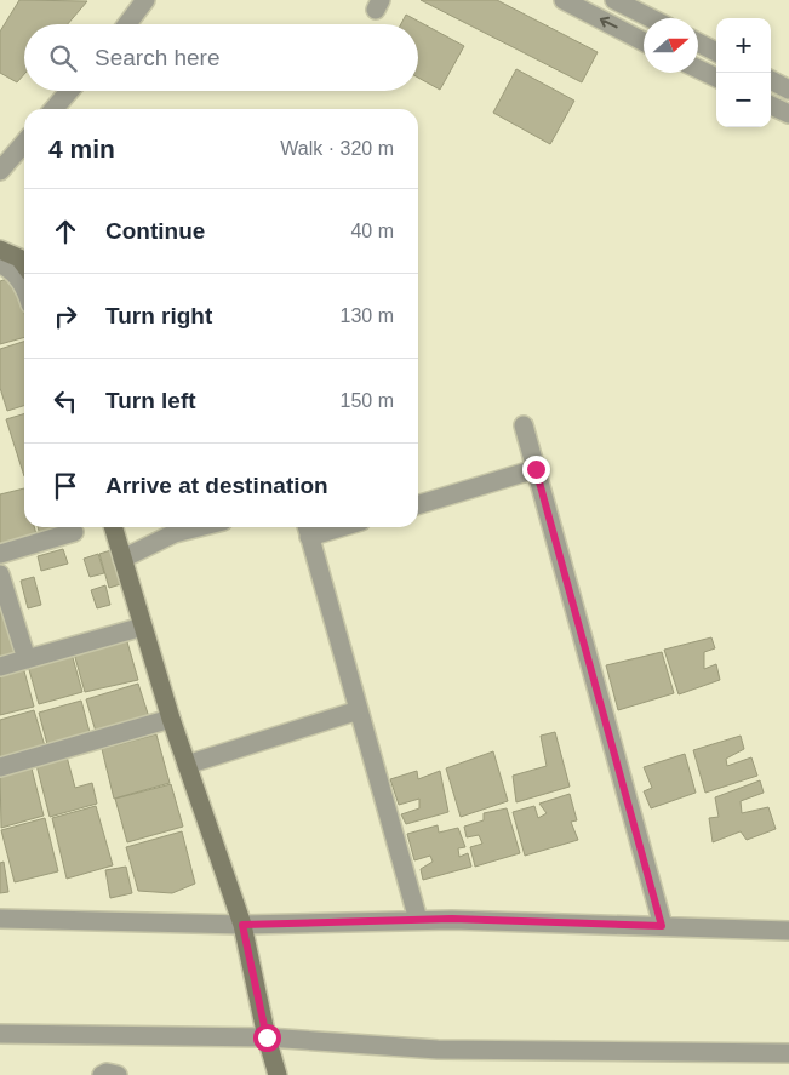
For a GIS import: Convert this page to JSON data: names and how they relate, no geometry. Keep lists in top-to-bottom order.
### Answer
{
  "north": "right",
  "page": {
    "map_buttons": ["+", "−"],
    "search": "Search here",
    "heading": ["4 min", "Walk · 320 m"],
    "list": [
      ["Continue", "40 m"],
      ["Turn right", "130 m"],
      ["Turn left", "150 m"],
      "Arrive at destination"
    ]
  }
}
